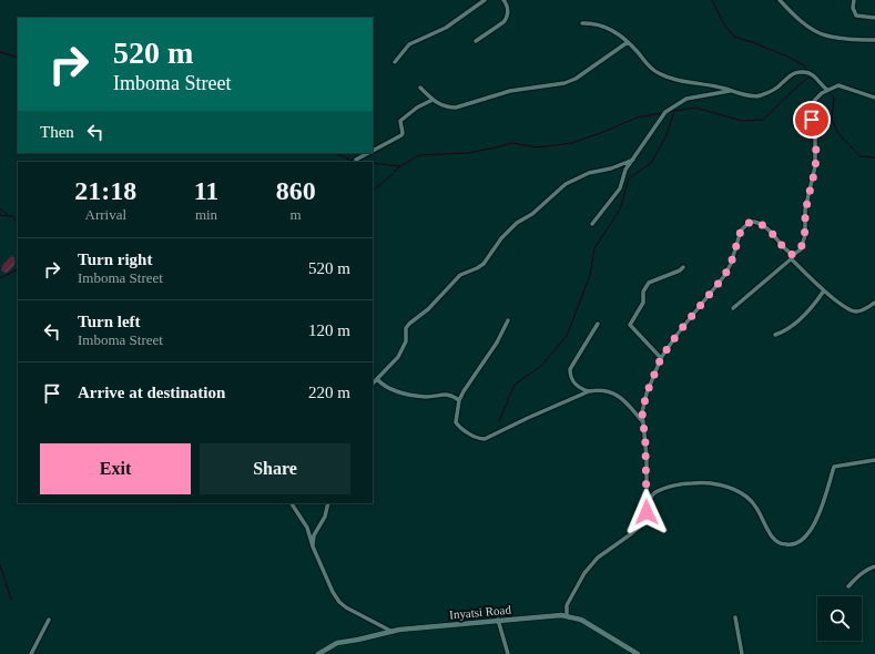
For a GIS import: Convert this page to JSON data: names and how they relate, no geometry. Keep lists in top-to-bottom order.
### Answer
{
  "streets": {
    "street": ["Inyatsi Road"]
  },
  "page": {
    "turn": ["520 m", "Imboma Street"],
    "then": "Then",
    "eta": [
      "21:18",
      "Arrival",
      "11",
      "min",
      "860",
      "m"
    ],
    "list": [
      {
        "name": "Turn right",
        "note": "Imboma Street",
        "value": "520 m"
      },
      {
        "name": "Turn left",
        "note": "Imboma Street",
        "value": "120 m"
      },
      {
        "name": "Arrive at destination",
        "value": "220 m"
      }
    ],
    "buttons": ["Exit", "Share"]
  }
}
